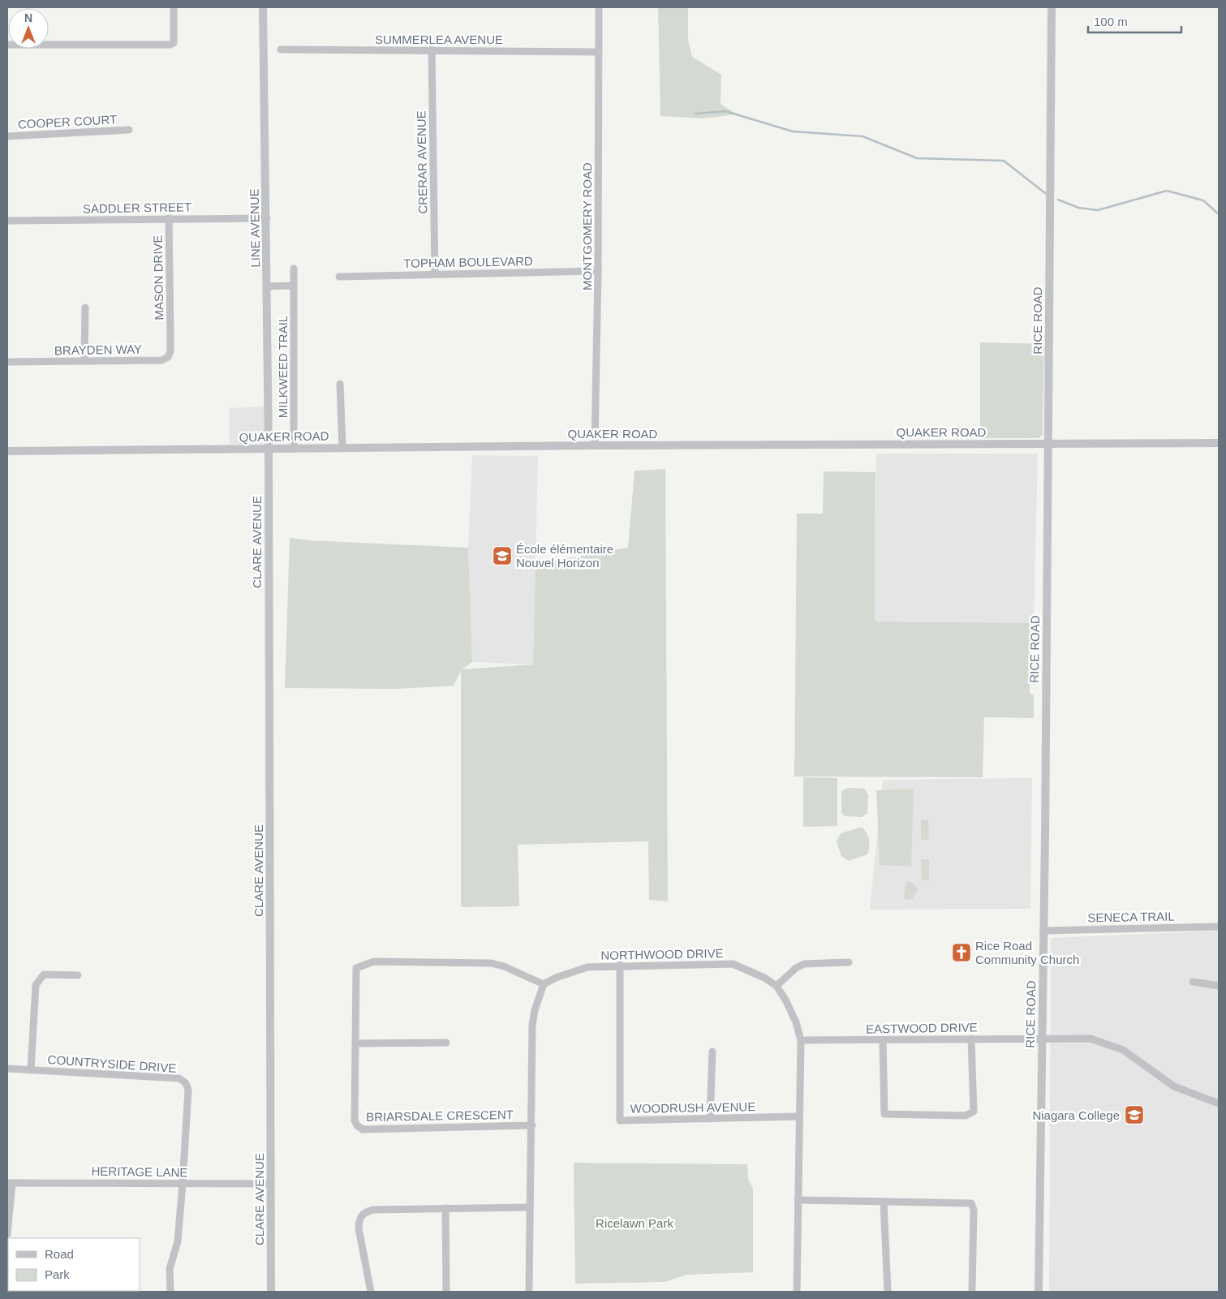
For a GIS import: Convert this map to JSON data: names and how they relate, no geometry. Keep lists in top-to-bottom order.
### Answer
{
  "streets": {
    "street": [
      "SUMMERLEA AVENUE",
      "COOPER COURT",
      "CRERAR AVENUE",
      "SADDLER STREET",
      "MONTGOMERY ROAD",
      "LINE AVENUE",
      "TOPHAM BOULEVARD",
      "MASON DRIVE",
      "RICE ROAD",
      "BRAYDEN WAY",
      "MILKWEED TRAIL",
      "QUAKER ROAD",
      "CLARE AVENUE",
      "SENECA TRAIL",
      "NORTHWOOD DRIVE",
      "EASTWOOD DRIVE",
      "COUNTRYSIDE DRIVE",
      "WOODRUSH AVENUE",
      "BRIARSDALE CRESCENT",
      "HERITAGE LANE"
    ]
  },
  "crossings": [
    ["SUMMERLEA AVENUE", "CRERAR AVENUE"],
    ["SUMMERLEA AVENUE", "MONTGOMERY ROAD"],
    ["CRERAR AVENUE", "TOPHAM BOULEVARD"],
    ["SADDLER STREET", "LINE AVENUE"],
    ["SADDLER STREET", "MASON DRIVE"],
    ["MONTGOMERY ROAD", "TOPHAM BOULEVARD"],
    ["MONTGOMERY ROAD", "QUAKER ROAD"],
    ["LINE AVENUE", "QUAKER ROAD"],
    ["LINE AVENUE", "CLARE AVENUE"],
    ["MASON DRIVE", "BRAYDEN WAY"],
    ["RICE ROAD", "QUAKER ROAD"],
    ["RICE ROAD", "SENECA TRAIL"],
    ["RICE ROAD", "EASTWOOD DRIVE"],
    ["MILKWEED TRAIL", "QUAKER ROAD"],
    ["QUAKER ROAD", "CLARE AVENUE"],
    ["CLARE AVENUE", "HERITAGE LANE"],
    ["NORTHWOOD DRIVE", "EASTWOOD DRIVE"],
    ["NORTHWOOD DRIVE", "WOODRUSH AVENUE"],
    ["NORTHWOOD DRIVE", "BRIARSDALE CRESCENT"],
    ["COUNTRYSIDE DRIVE", "HERITAGE LANE"]
  ],
  "parks": ["Ricelawn Park"],
  "places": {
    "school or university": ["École élémentaire Nouvel Horizon", "Niagara College"],
    "church": ["Rice Road Community Church"]
  },
  "legend": ["Road", "Park"],
  "scale_bar": "100 m",
  "north": "top"
}
